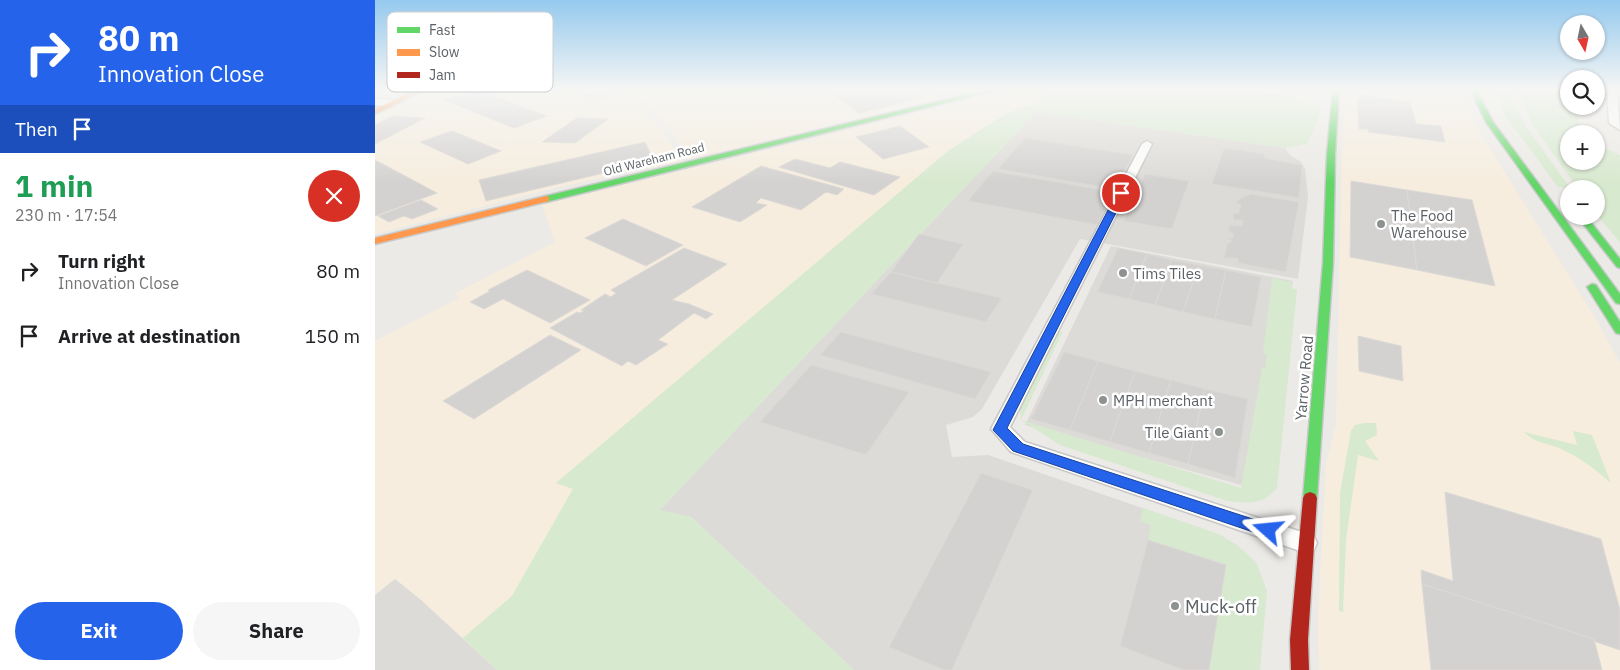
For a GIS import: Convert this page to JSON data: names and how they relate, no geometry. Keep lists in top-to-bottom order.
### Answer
{
  "streets": {
    "main road": ["Old Wareham Road", "Yarrow Road"]
  },
  "places": [
    "The Food Warehouse",
    "Tims Tiles",
    "MPH merchant",
    "Tile Giant",
    "Muck-off"
  ],
  "legend": ["Fast", "Slow", "Jam"],
  "north": "bottom",
  "page": {
    "turn": ["80 m", "Innovation Close"],
    "map_buttons": ["+", "−"],
    "then": "Then",
    "heading": ["1 min", "230 m · 17:54"],
    "list": [
      {
        "name": "Turn right",
        "note": "Innovation Close",
        "value": "80 m"
      },
      {
        "name": "Arrive at destination",
        "value": "150 m"
      }
    ],
    "buttons": ["Exit", "Share"]
  }
}
